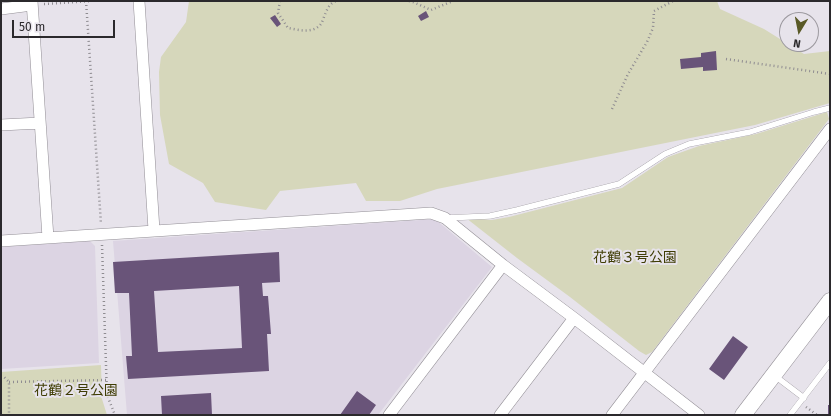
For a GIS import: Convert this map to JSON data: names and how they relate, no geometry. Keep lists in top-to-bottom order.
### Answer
{
  "parks": ["花鶴３号公園", "花鶴２号公園"],
  "scale_bar": "50 m",
  "north": "bottom"
}
